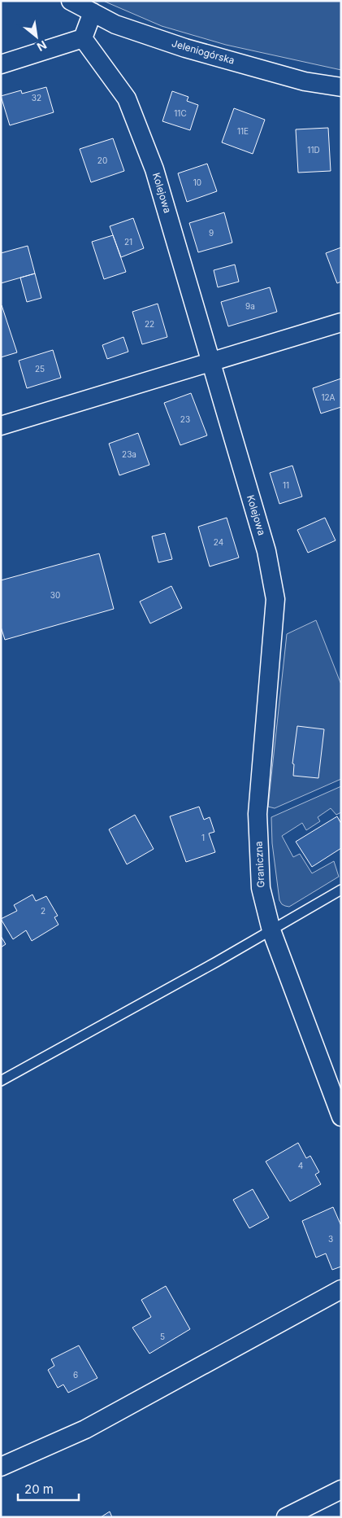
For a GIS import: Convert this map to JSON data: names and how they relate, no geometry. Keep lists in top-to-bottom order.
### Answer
{
  "streets": {
    "street": ["Jeleniogórska", "Kolejowa", "Graniczna"]
  },
  "crossings": [
    ["Kolejowa", "Graniczna"]
  ],
  "house_numbers": [
    "32",
    "11C",
    "11E",
    "11D",
    "20",
    "10",
    "9",
    "21",
    "9a",
    "22",
    "25",
    "12A",
    "23",
    "23a",
    "11",
    "24",
    "30",
    "1",
    "2",
    "4",
    "3",
    "5",
    "6"
  ],
  "scale_bar": "20 m",
  "north": "bottom right"
}
